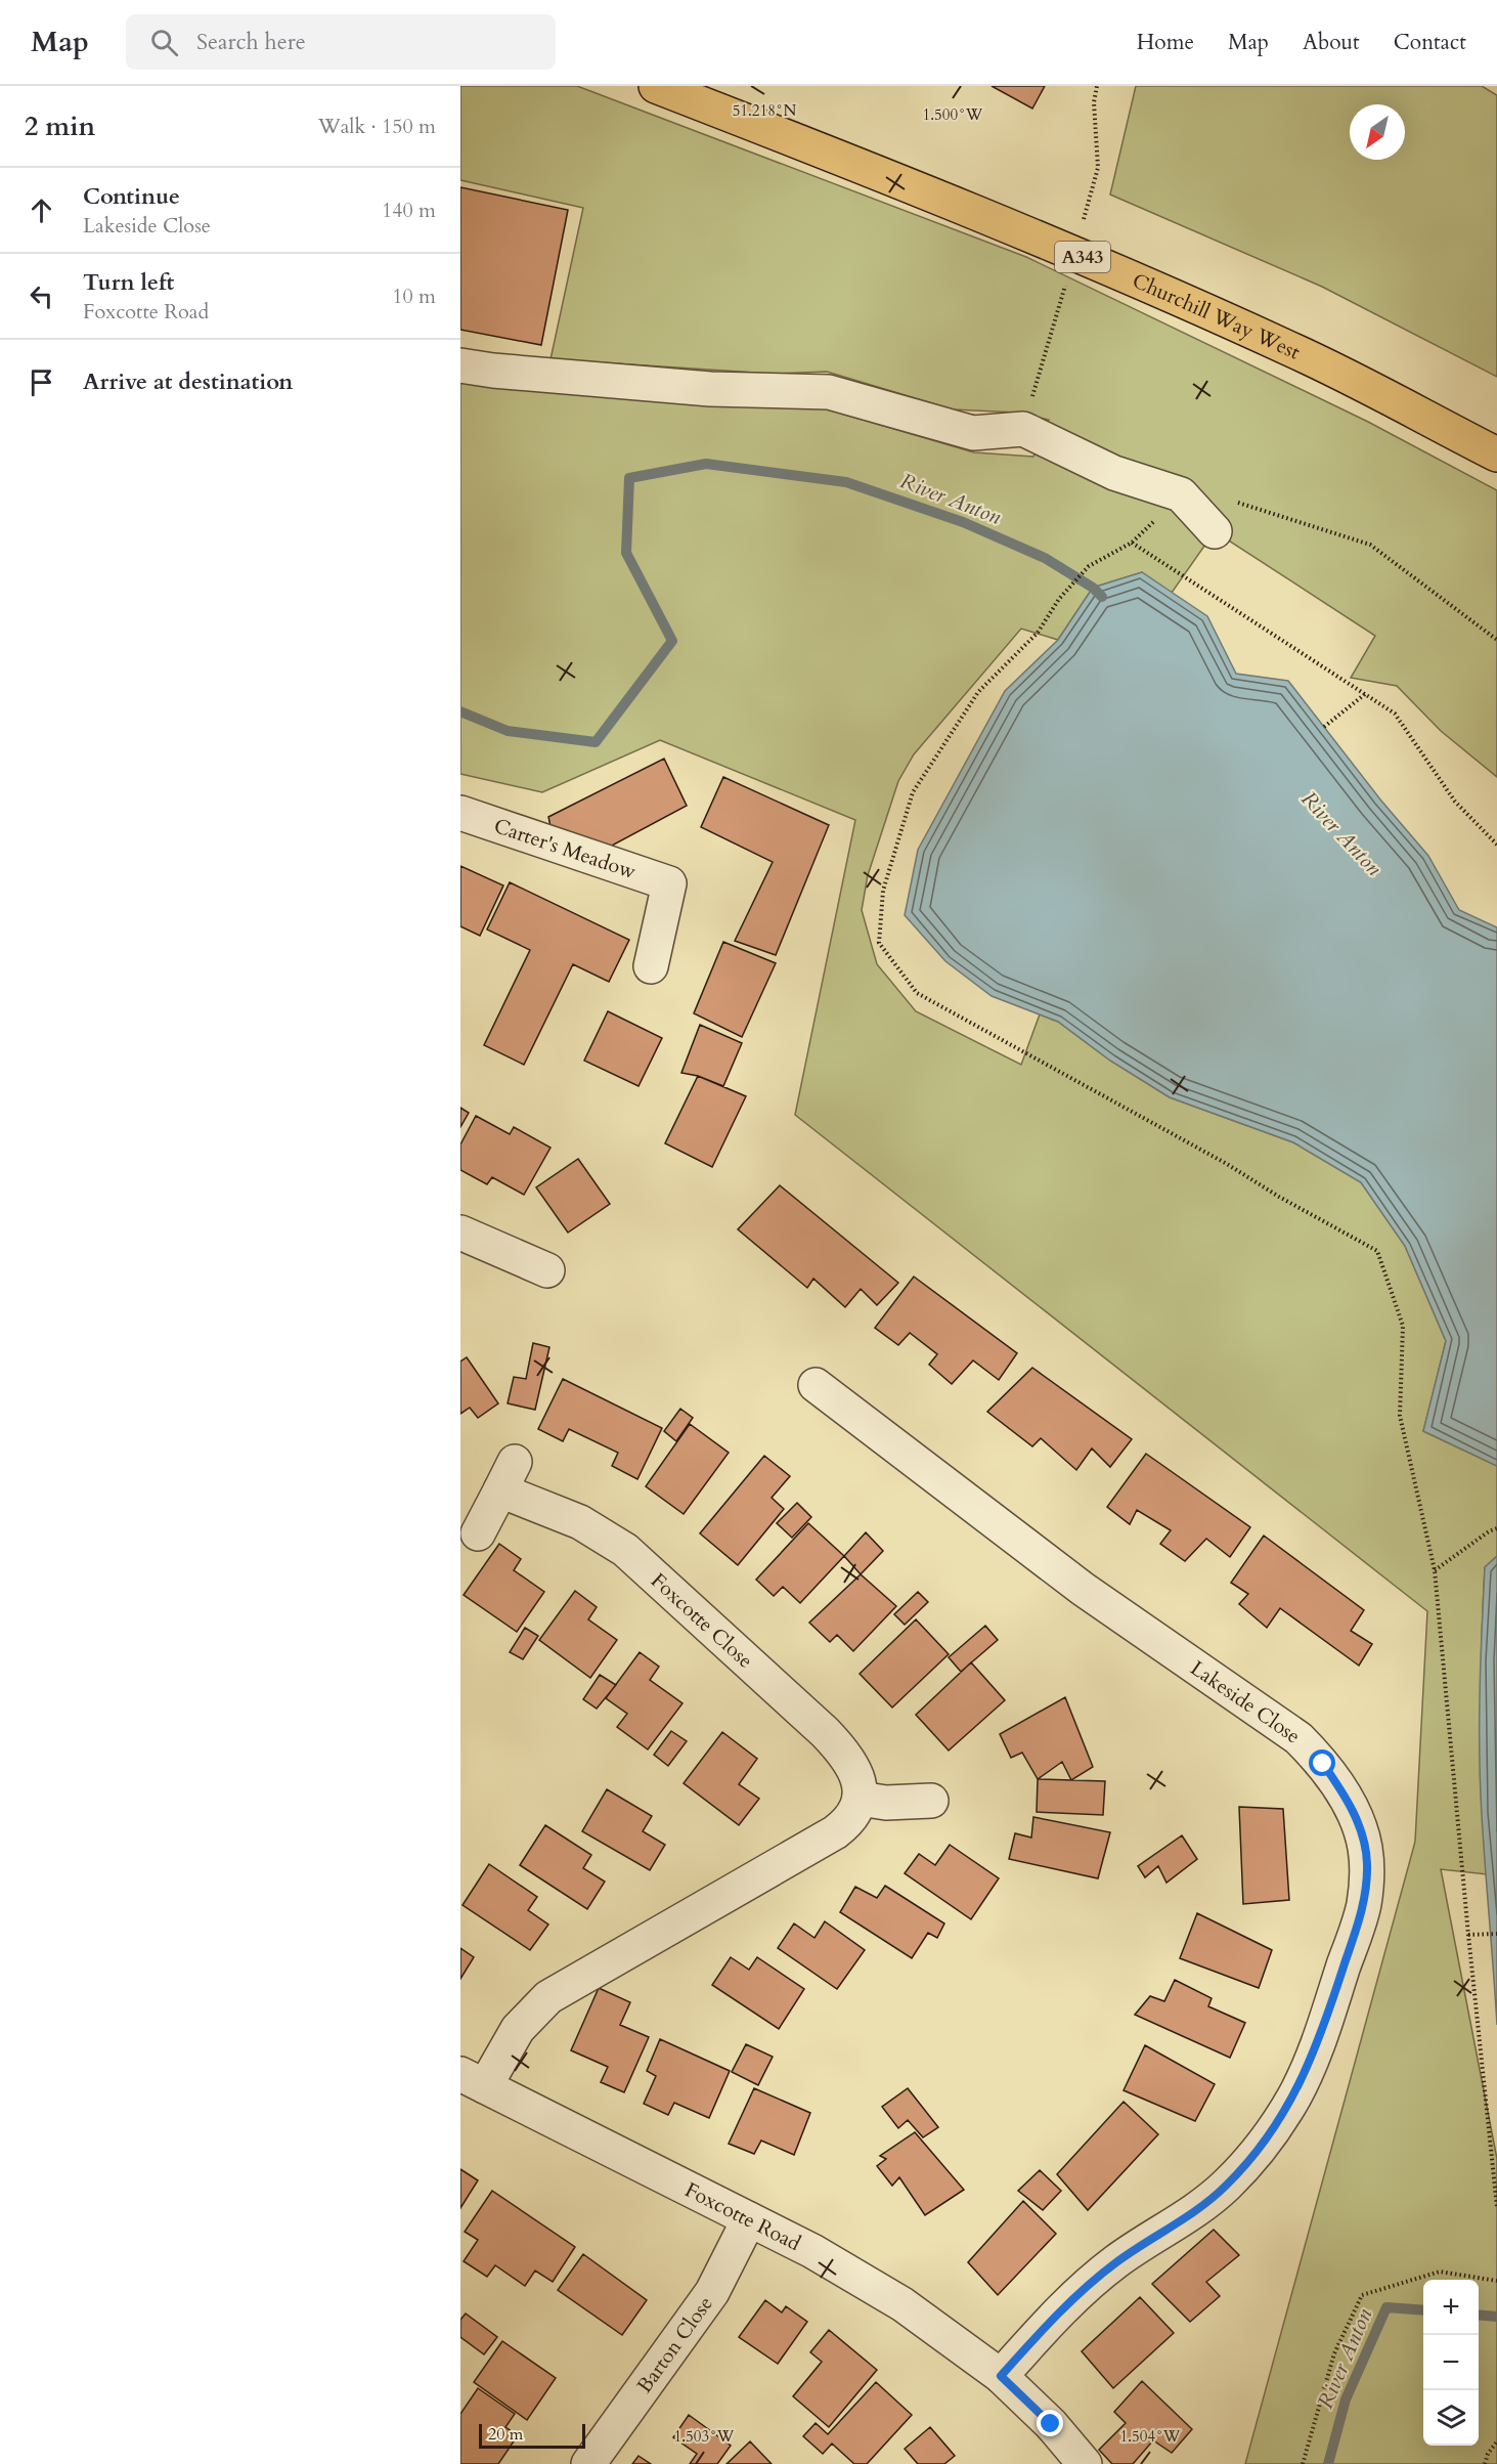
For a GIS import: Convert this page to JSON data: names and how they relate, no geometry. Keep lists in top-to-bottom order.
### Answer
{
  "streets": {
    "main road": ["A343", "Churchill Way West"],
    "street": [
      "Carter's Meadow",
      "Foxcotte Close",
      "Lakeside Close",
      "Foxcotte Road",
      "Barton Close"
    ]
  },
  "crossings": [
    ["Lakeside Close", "Foxcotte Road"],
    ["Foxcotte Road", "Barton Close"]
  ],
  "water": ["River Anton"],
  "scale_bar": "20 m",
  "north": "bottom left",
  "page": {
    "header": "Map",
    "search": "Search here",
    "nav": [
      "Home",
      "Map",
      "About",
      "Contact"
    ],
    "heading": ["2 min", "Walk · 150 m"],
    "list": [
      ["Continue", "Lakeside Close", "140 m"],
      ["Turn left", "Foxcotte Road", "10 m"],
      "Arrive at destination"
    ],
    "map_buttons": ["+", "−"],
    "scale": "20 m"
  },
  "coordinates": [
    "51.218°N",
    "1.500°W",
    "1.503°W",
    "1.504°W"
  ]
}
